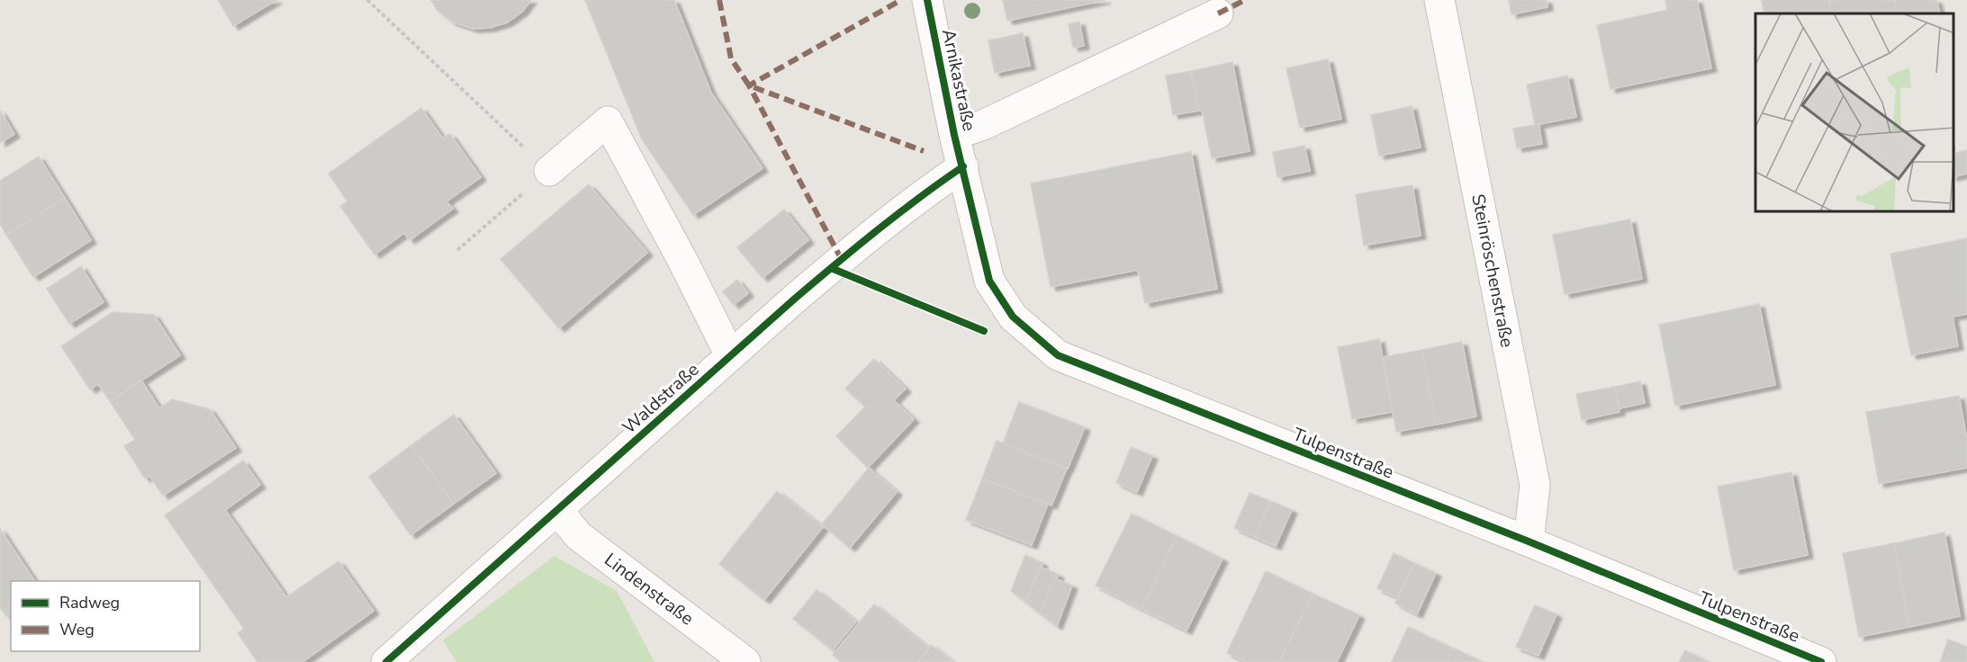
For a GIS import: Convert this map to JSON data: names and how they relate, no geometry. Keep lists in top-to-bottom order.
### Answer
{
  "streets": {
    "street": [
      "Arnikastraße",
      "Steinröschenstraße",
      "Waldstraße",
      "Tulpenstraße",
      "Lindenstraße"
    ]
  },
  "crossings": [
    ["Arnikastraße", "Waldstraße"],
    ["Arnikastraße", "Tulpenstraße"],
    ["Steinröschenstraße", "Tulpenstraße"],
    ["Waldstraße", "Tulpenstraße"],
    ["Waldstraße", "Lindenstraße"]
  ],
  "legend": ["Radweg", "Weg"]
}
